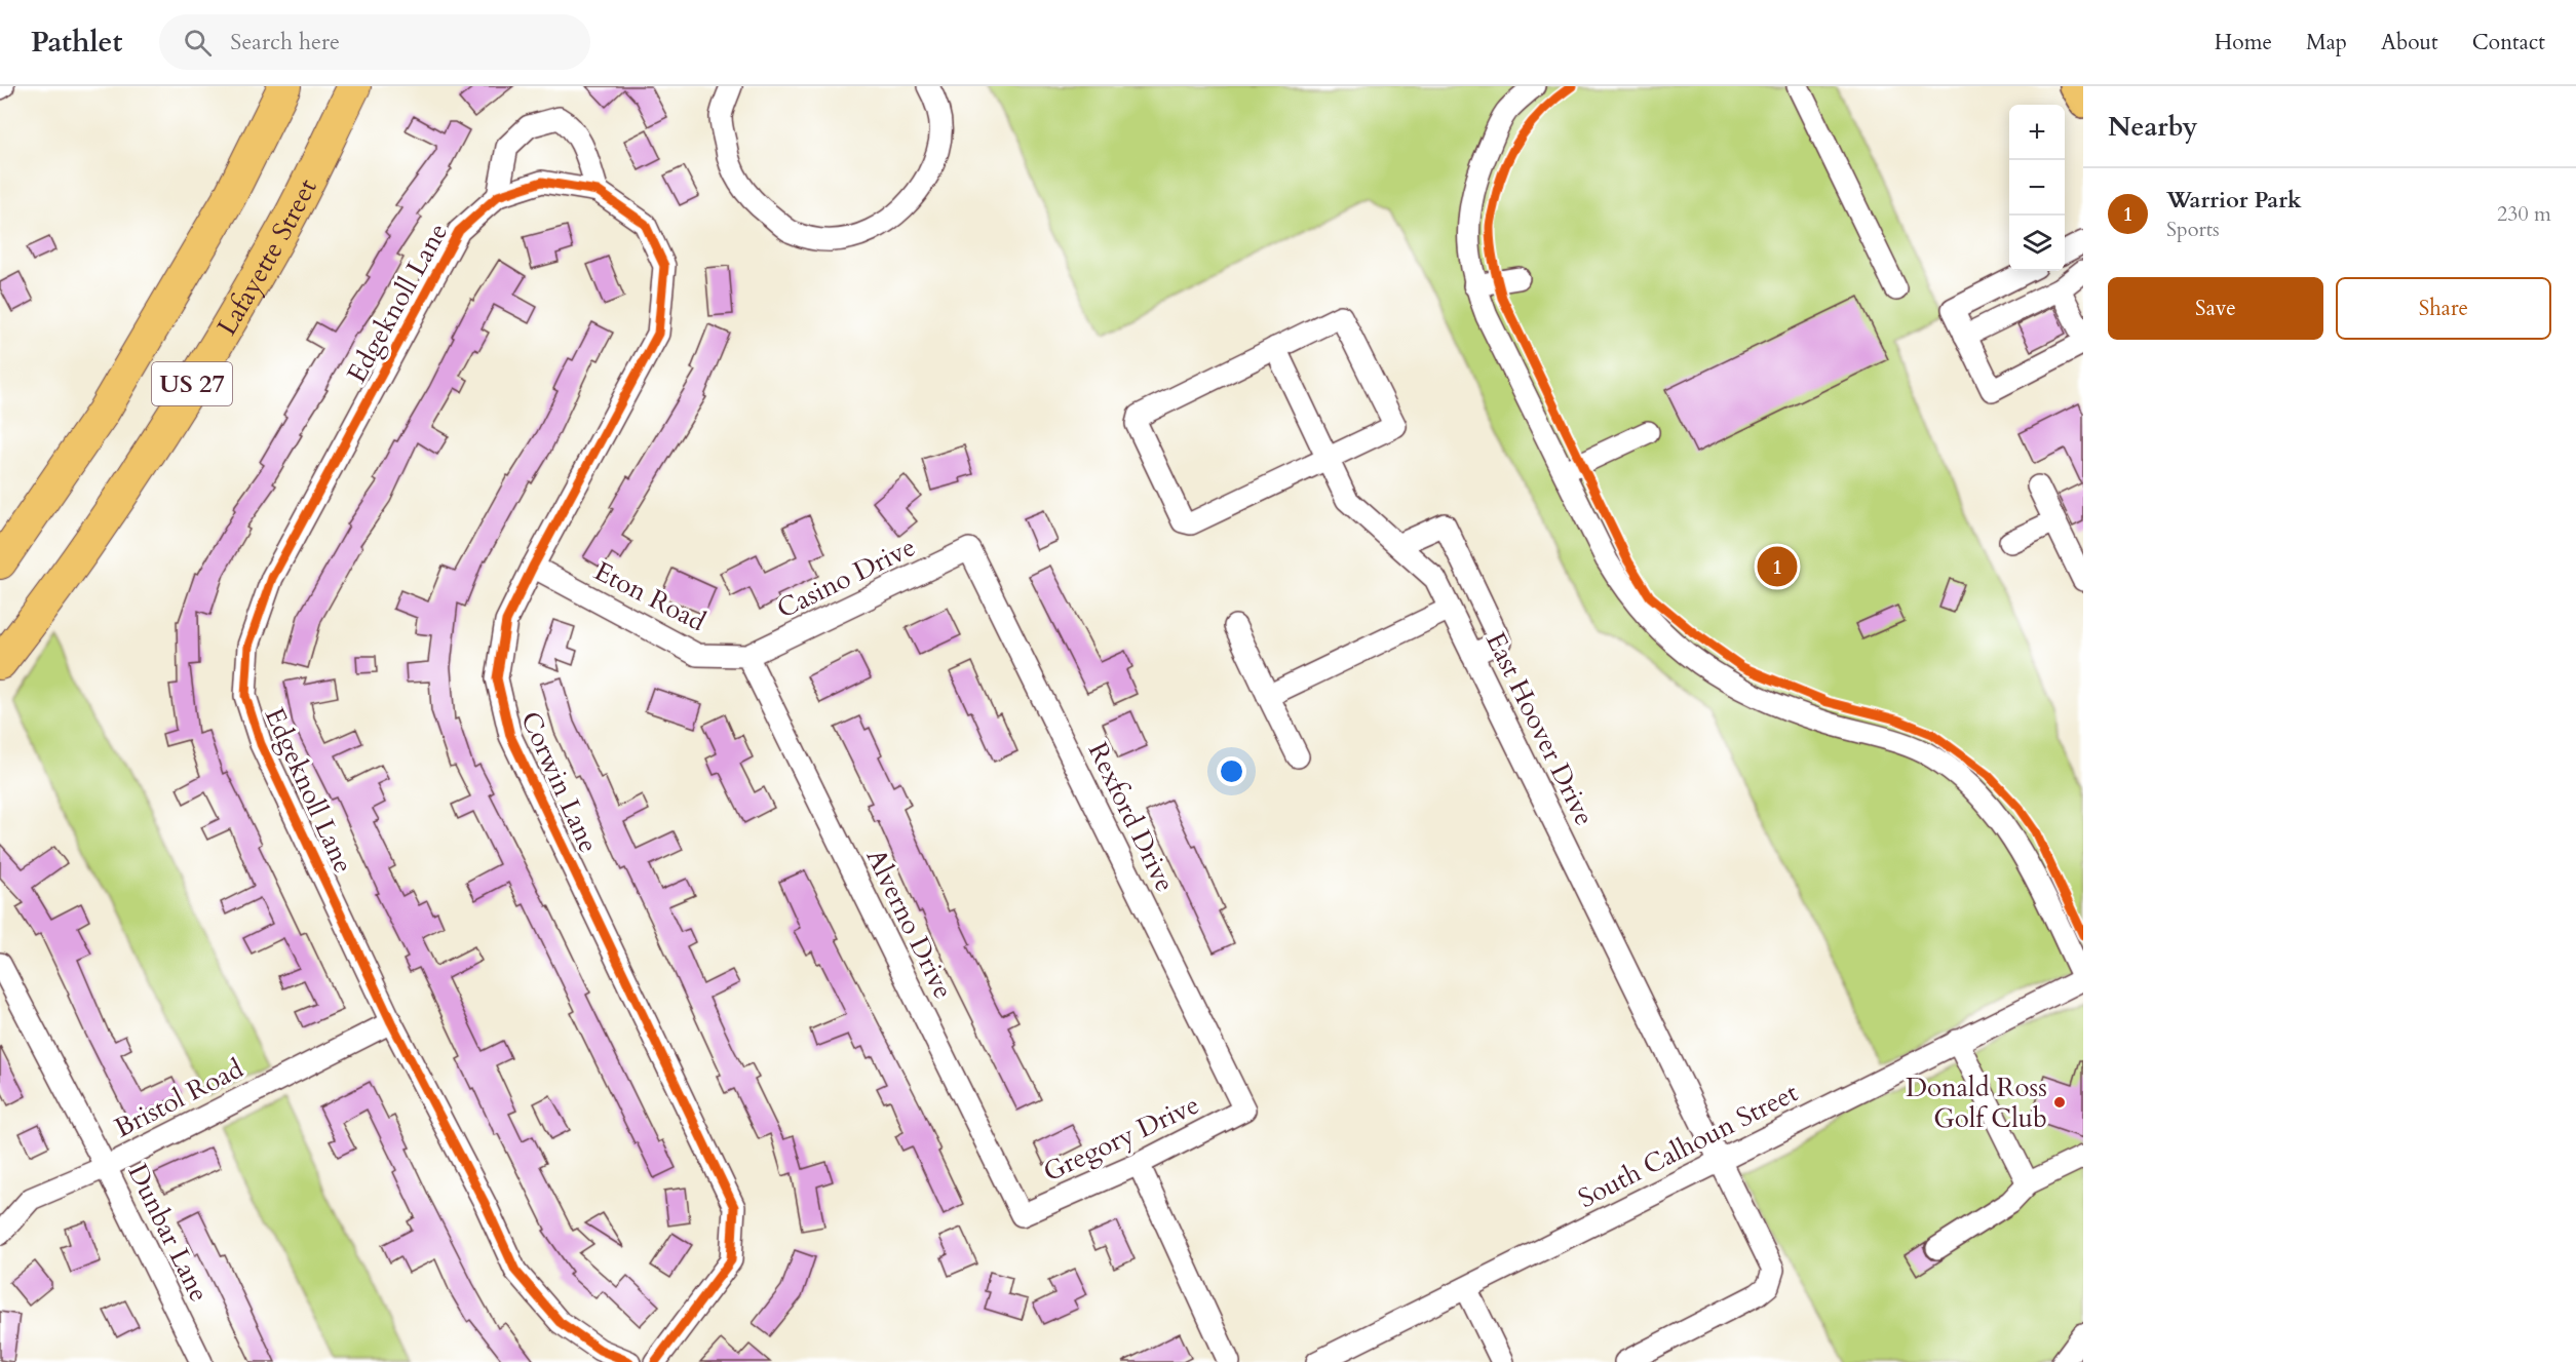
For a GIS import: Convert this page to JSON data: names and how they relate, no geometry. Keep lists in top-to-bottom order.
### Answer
{
  "streets": {
    "highway": ["Lafayette Street", "US 27"],
    "street": [
      "Edgeknoll Lane",
      "Casino Drive",
      "Eton Road",
      "East Hoover Drive",
      "Corwin Lane",
      "Rexford Drive",
      "Alverno Drive",
      "Bristol Road",
      "Gregory Drive",
      "South Calhoun Street",
      "Dunbar Lane"
    ]
  },
  "crossings": [
    ["Edgeknoll Lane", "Corwin Lane"],
    ["Edgeknoll Lane", "Bristol Road"],
    ["Casino Drive", "Eton Road"],
    ["Casino Drive", "Rexford Drive"],
    ["Casino Drive", "Alverno Drive"],
    ["Eton Road", "Corwin Lane"],
    ["Eton Road", "Alverno Drive"],
    ["East Hoover Drive", "South Calhoun Street"],
    ["Rexford Drive", "Gregory Drive"],
    ["Alverno Drive", "Gregory Drive"],
    ["Bristol Road", "Dunbar Lane"]
  ],
  "places": ["Donald Ross Golf Club"],
  "page": {
    "header": "Pathlet",
    "search": "Search here",
    "nav": [
      "Home",
      "Map",
      "About",
      "Contact"
    ],
    "heading": "Nearby",
    "map_buttons": ["+", "−"],
    "list": [
      {
        "mark": "1",
        "name": "Warrior Park",
        "note": "Sports",
        "value": "230 m"
      }
    ],
    "buttons": ["Save", "Share"],
    "pins": "1"
  }
}
